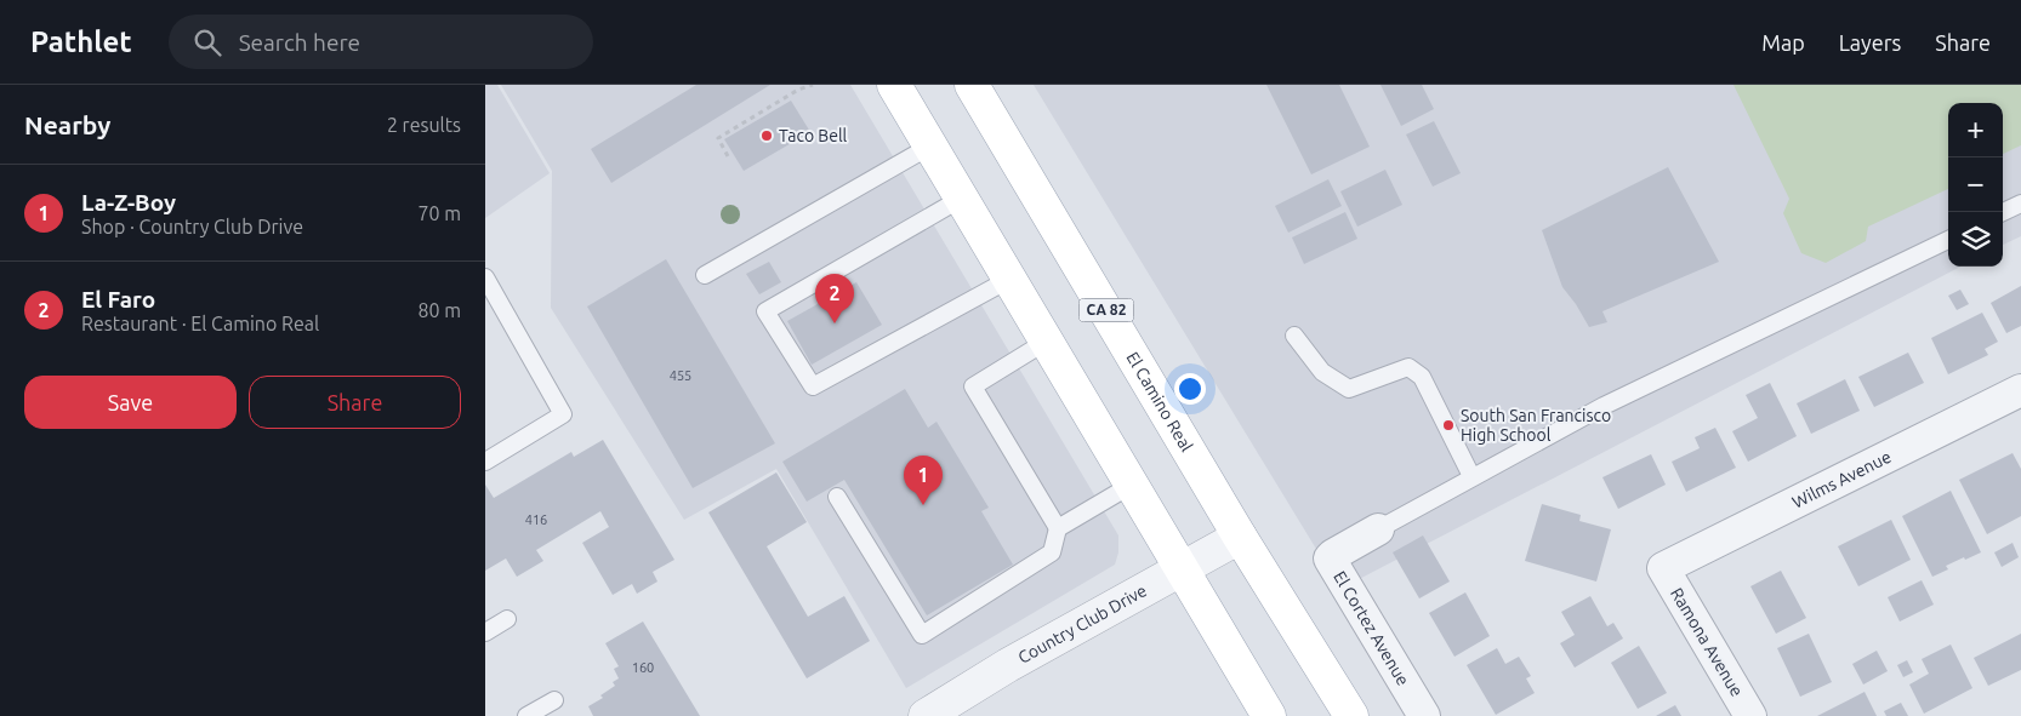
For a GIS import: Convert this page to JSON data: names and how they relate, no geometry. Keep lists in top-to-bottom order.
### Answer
{
  "streets": {
    "main road": ["CA 82", "El Camino Real"],
    "street": [
      "Wilms Avenue",
      "Country Club Drive",
      "El Cortez Avenue",
      "Ramona Avenue"
    ]
  },
  "crossings": [
    ["El Camino Real", "Country Club Drive"],
    ["Wilms Avenue", "Ramona Avenue"]
  ],
  "places": ["Taco Bell", "South San Francisco High School"],
  "house_numbers": ["455", "416", "160"],
  "page": {
    "header": "Pathlet",
    "search": "Search here",
    "nav": ["Map", "Layers", "Share"],
    "heading": ["Nearby", "2 results"],
    "map_buttons": ["+", "−"],
    "list": [
      {
        "mark": "1",
        "name": "La-Z-Boy",
        "note": "Shop · Country Club Drive",
        "value": "70 m"
      },
      {
        "mark": "2",
        "name": "El Faro",
        "note": "Restaurant · El Camino Real",
        "value": "80 m"
      }
    ],
    "pins": ["2", "1"],
    "buttons": ["Save", "Share"]
  }
}
